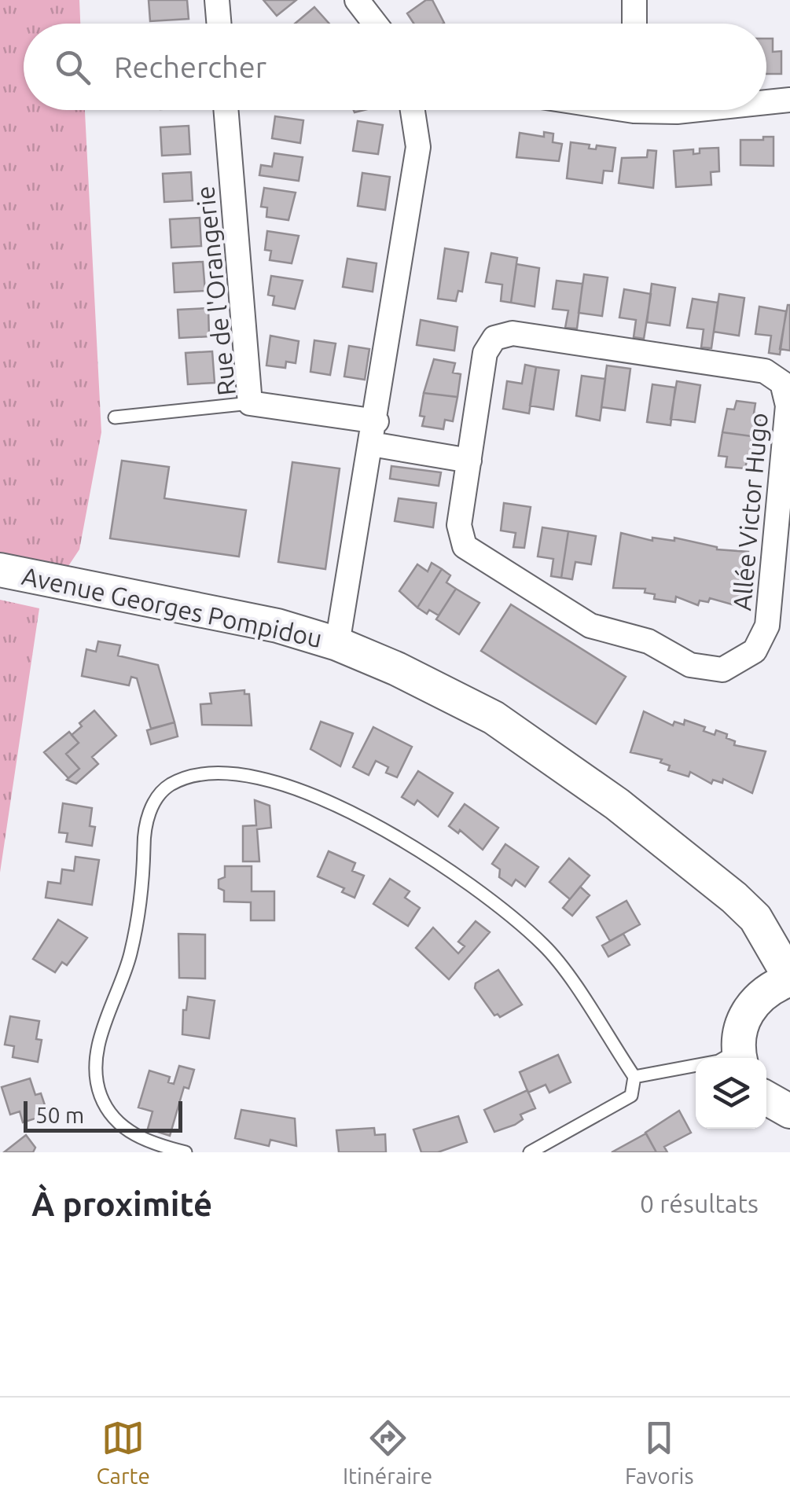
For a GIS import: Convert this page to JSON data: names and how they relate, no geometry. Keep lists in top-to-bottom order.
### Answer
{
  "streets": {
    "main road": ["Avenue Georges Pompidou"],
    "street": ["Rue de l'Orangerie", "Allée Victor Hugo"]
  },
  "scale_bar": "50 m",
  "page": {
    "search": "Rechercher",
    "scale": "50 m",
    "heading": ["À proximité", "0 résultats"],
    "nav": ["Carte", "Itinéraire", "Favoris"]
  }
}
